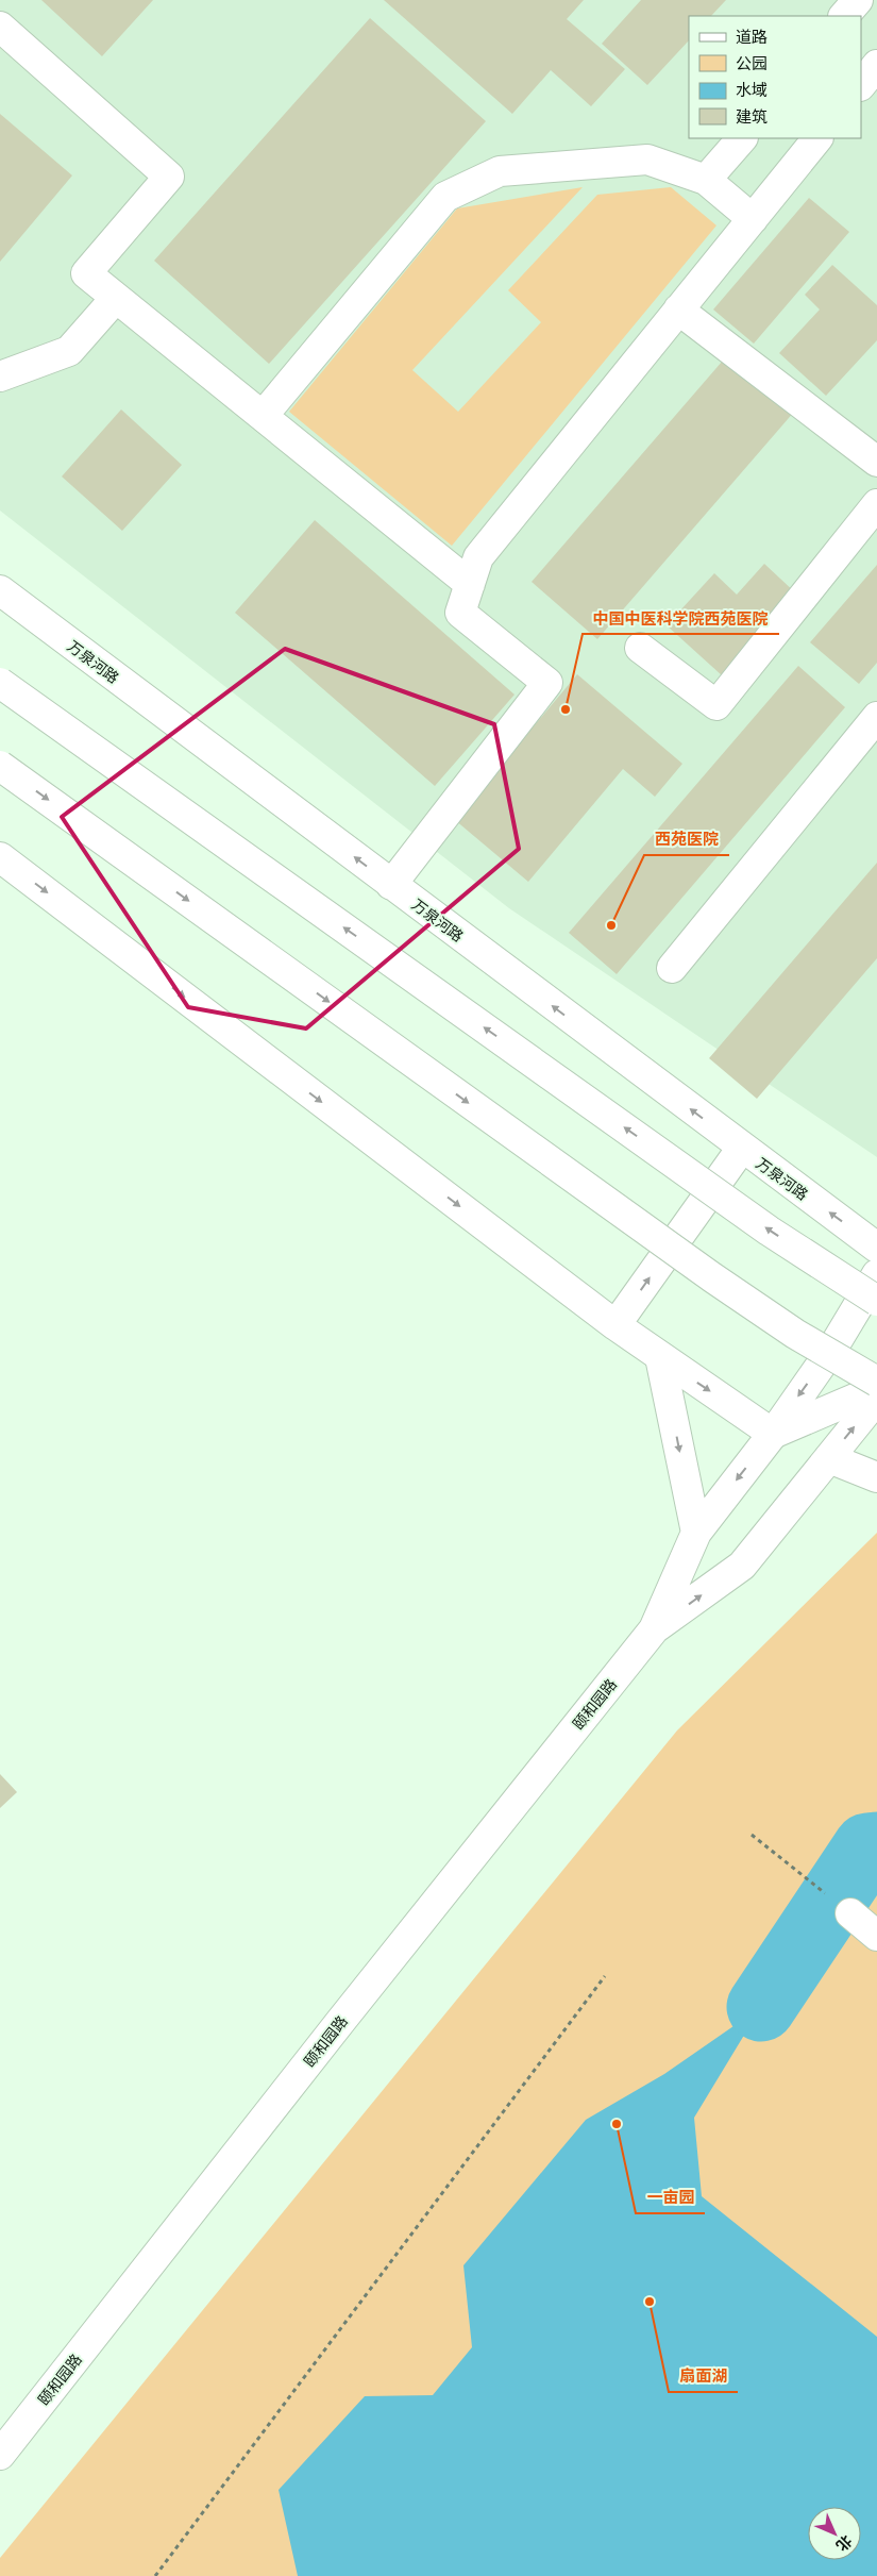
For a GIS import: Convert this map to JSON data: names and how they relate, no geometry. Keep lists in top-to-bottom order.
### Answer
{
  "streets": {
    "main road": ["万泉河路", "颐和园路"]
  },
  "places": [
    "中国中医科学院西苑医院",
    "西苑医院",
    "一亩园",
    "扇面湖"
  ],
  "legend": [
    "道路",
    "公园",
    "水域",
    "建筑"
  ],
  "north": "bottom right"
}
